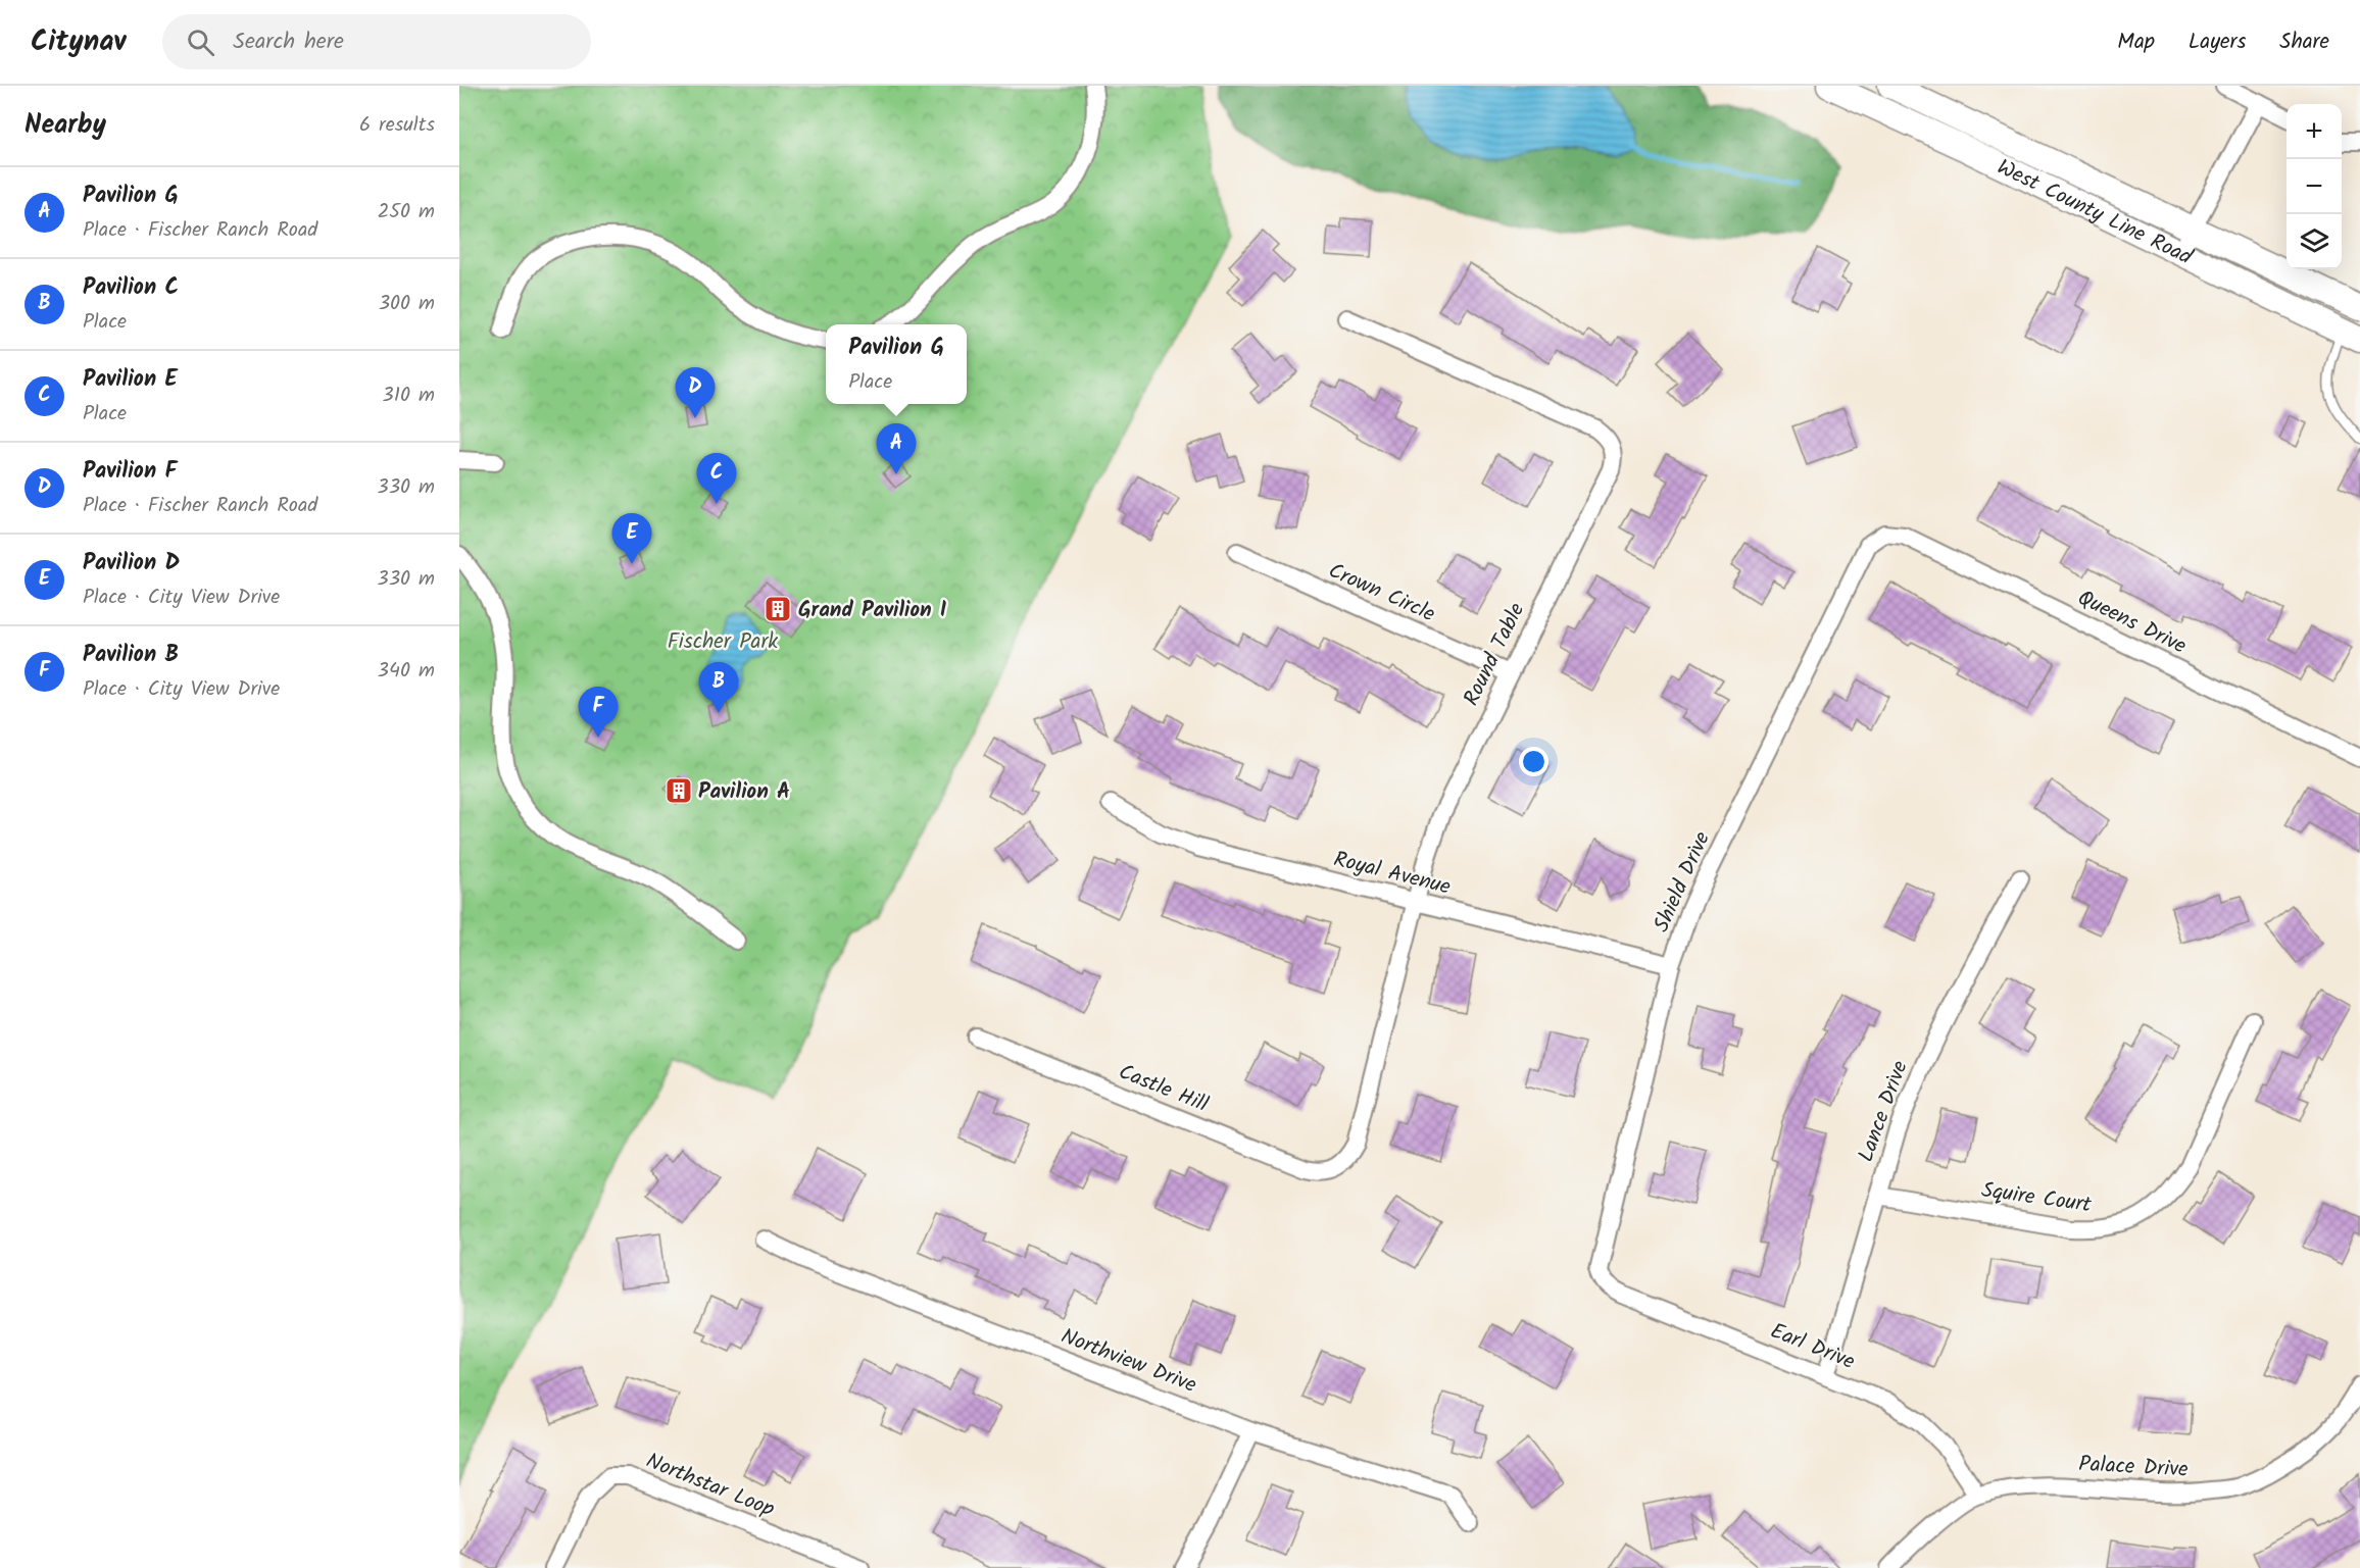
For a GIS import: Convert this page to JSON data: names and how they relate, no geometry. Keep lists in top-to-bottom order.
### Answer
{
  "streets": {
    "main road": ["West County Line Road"],
    "street": [
      "Crown Circle",
      "Queens Drive",
      "Round Table",
      "Royal Avenue",
      "Shield Drive",
      "Castle Hill",
      "Lance Drive",
      "Squire Court",
      "Earl Drive",
      "Northview Drive",
      "Palace Drive",
      "Northstar Loop"
    ]
  },
  "crossings": [
    ["Crown Circle", "Round Table"],
    ["Queens Drive", "Shield Drive"],
    ["Round Table", "Royal Avenue"],
    ["Round Table", "Castle Hill"],
    ["Royal Avenue", "Shield Drive"],
    ["Shield Drive", "Earl Drive"],
    ["Lance Drive", "Squire Court"],
    ["Lance Drive", "Earl Drive"],
    ["Earl Drive", "Palace Drive"]
  ],
  "parks": ["Fischer Park"],
  "places": {
    "building": ["Grand Pavilion I", "Pavilion A"]
  },
  "page": {
    "header": "Citynav",
    "search": "Search here",
    "nav": ["Map", "Layers", "Share"],
    "heading": ["Nearby", "6 results"],
    "map_buttons": ["+", "−"],
    "list": [
      {
        "mark": "A",
        "name": "Pavilion G",
        "note": "Place · Fischer Ranch Road",
        "value": "250 m"
      },
      {
        "mark": "B",
        "name": "Pavilion C",
        "note": "Place",
        "value": "300 m"
      },
      {
        "mark": "C",
        "name": "Pavilion E",
        "note": "Place",
        "value": "310 m"
      },
      {
        "mark": "D",
        "name": "Pavilion F",
        "note": "Place · Fischer Ranch Road",
        "value": "330 m"
      },
      {
        "mark": "E",
        "name": "Pavilion D",
        "note": "Place · City View Drive",
        "value": "330 m"
      },
      {
        "mark": "F",
        "name": "Pavilion B",
        "note": "Place · City View Drive",
        "value": "340 m"
      }
    ],
    "popup": ["Pavilion G", "Place"],
    "pins": [
      "D",
      "A",
      "C",
      "E",
      "B",
      "F"
    ]
  }
}
